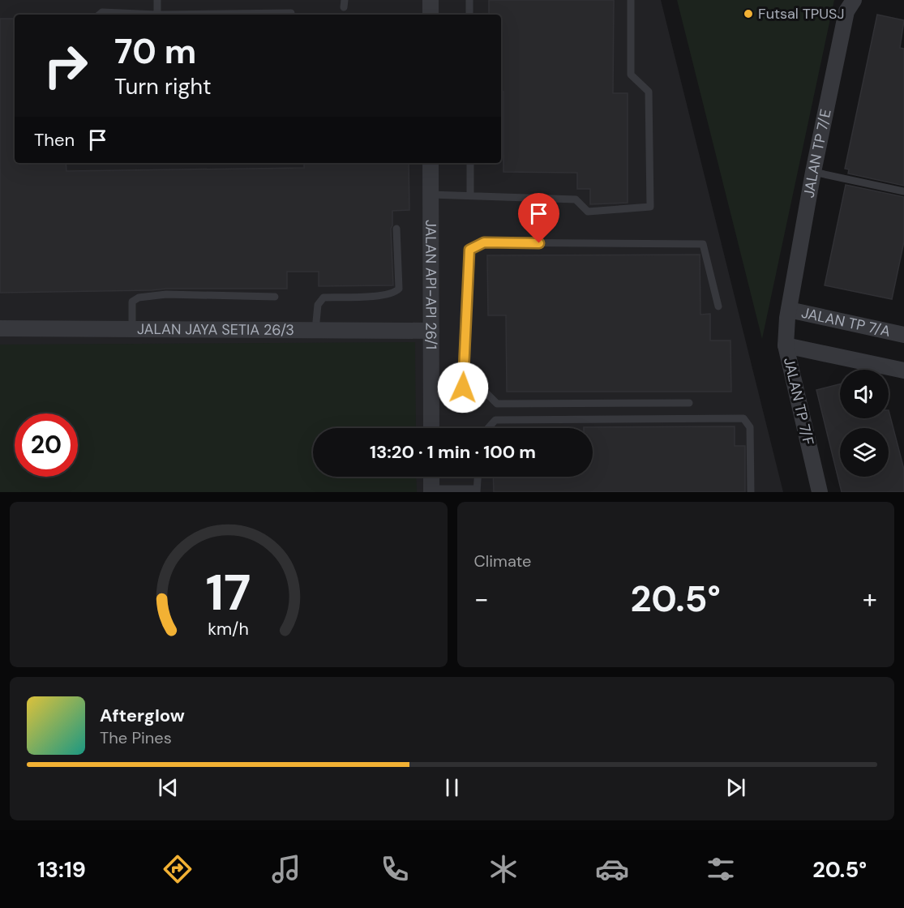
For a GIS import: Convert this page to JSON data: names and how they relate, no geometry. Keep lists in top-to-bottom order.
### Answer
{
  "streets": {
    "street": [
      "JALAN TP 7/E",
      "JALAN API-API 26/1",
      "JALAN TP 7/A",
      "JALAN JAYA SETIA 26/3",
      "JALAN TP 7/F"
    ]
  },
  "crossings": [
    ["JALAN TP 7/E", "JALAN TP 7/A"],
    ["JALAN TP 7/E", "JALAN TP 7/F"],
    ["JALAN API-API 26/1", "JALAN JAYA SETIA 26/3"],
    ["JALAN TP 7/A", "JALAN TP 7/F"]
  ],
  "places": ["Futsal TPUSJ"],
  "page": {
    "turn": ["70 m", "Turn right"],
    "then": "Then",
    "limit": "20",
    "trip": "13:20 · 1 min · 100 m",
    "tile": "Climate",
    "heat": ["−", "20.5°", "+"],
    "song": ["Afterglow", "The Pines"],
    "tabs": ["13:19", "20.5°"],
    "gauge": ["17", "km/h"]
  }
}
